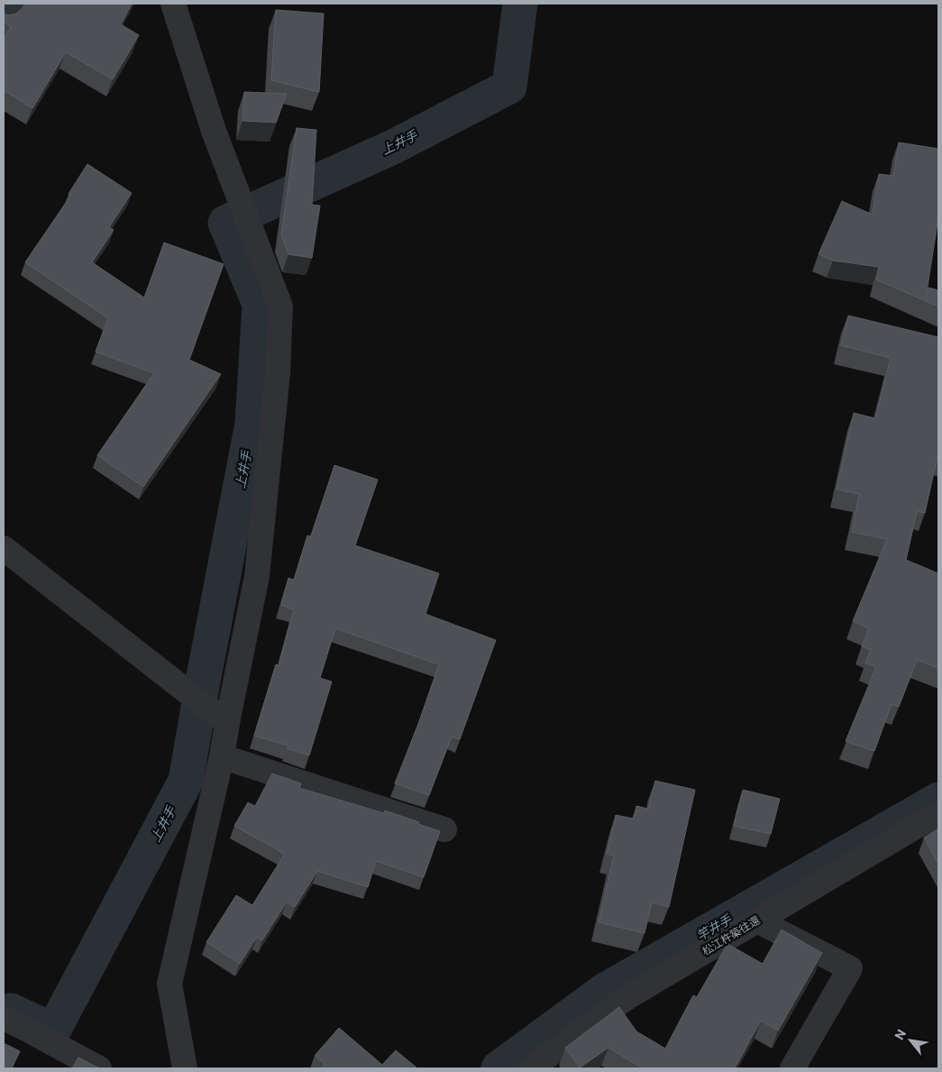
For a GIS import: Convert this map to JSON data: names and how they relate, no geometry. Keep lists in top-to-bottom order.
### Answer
{
  "streets": {
    "street": ["松江杵築往還"]
  },
  "water": ["上井手", "竿井手"],
  "north": "top left"
}
